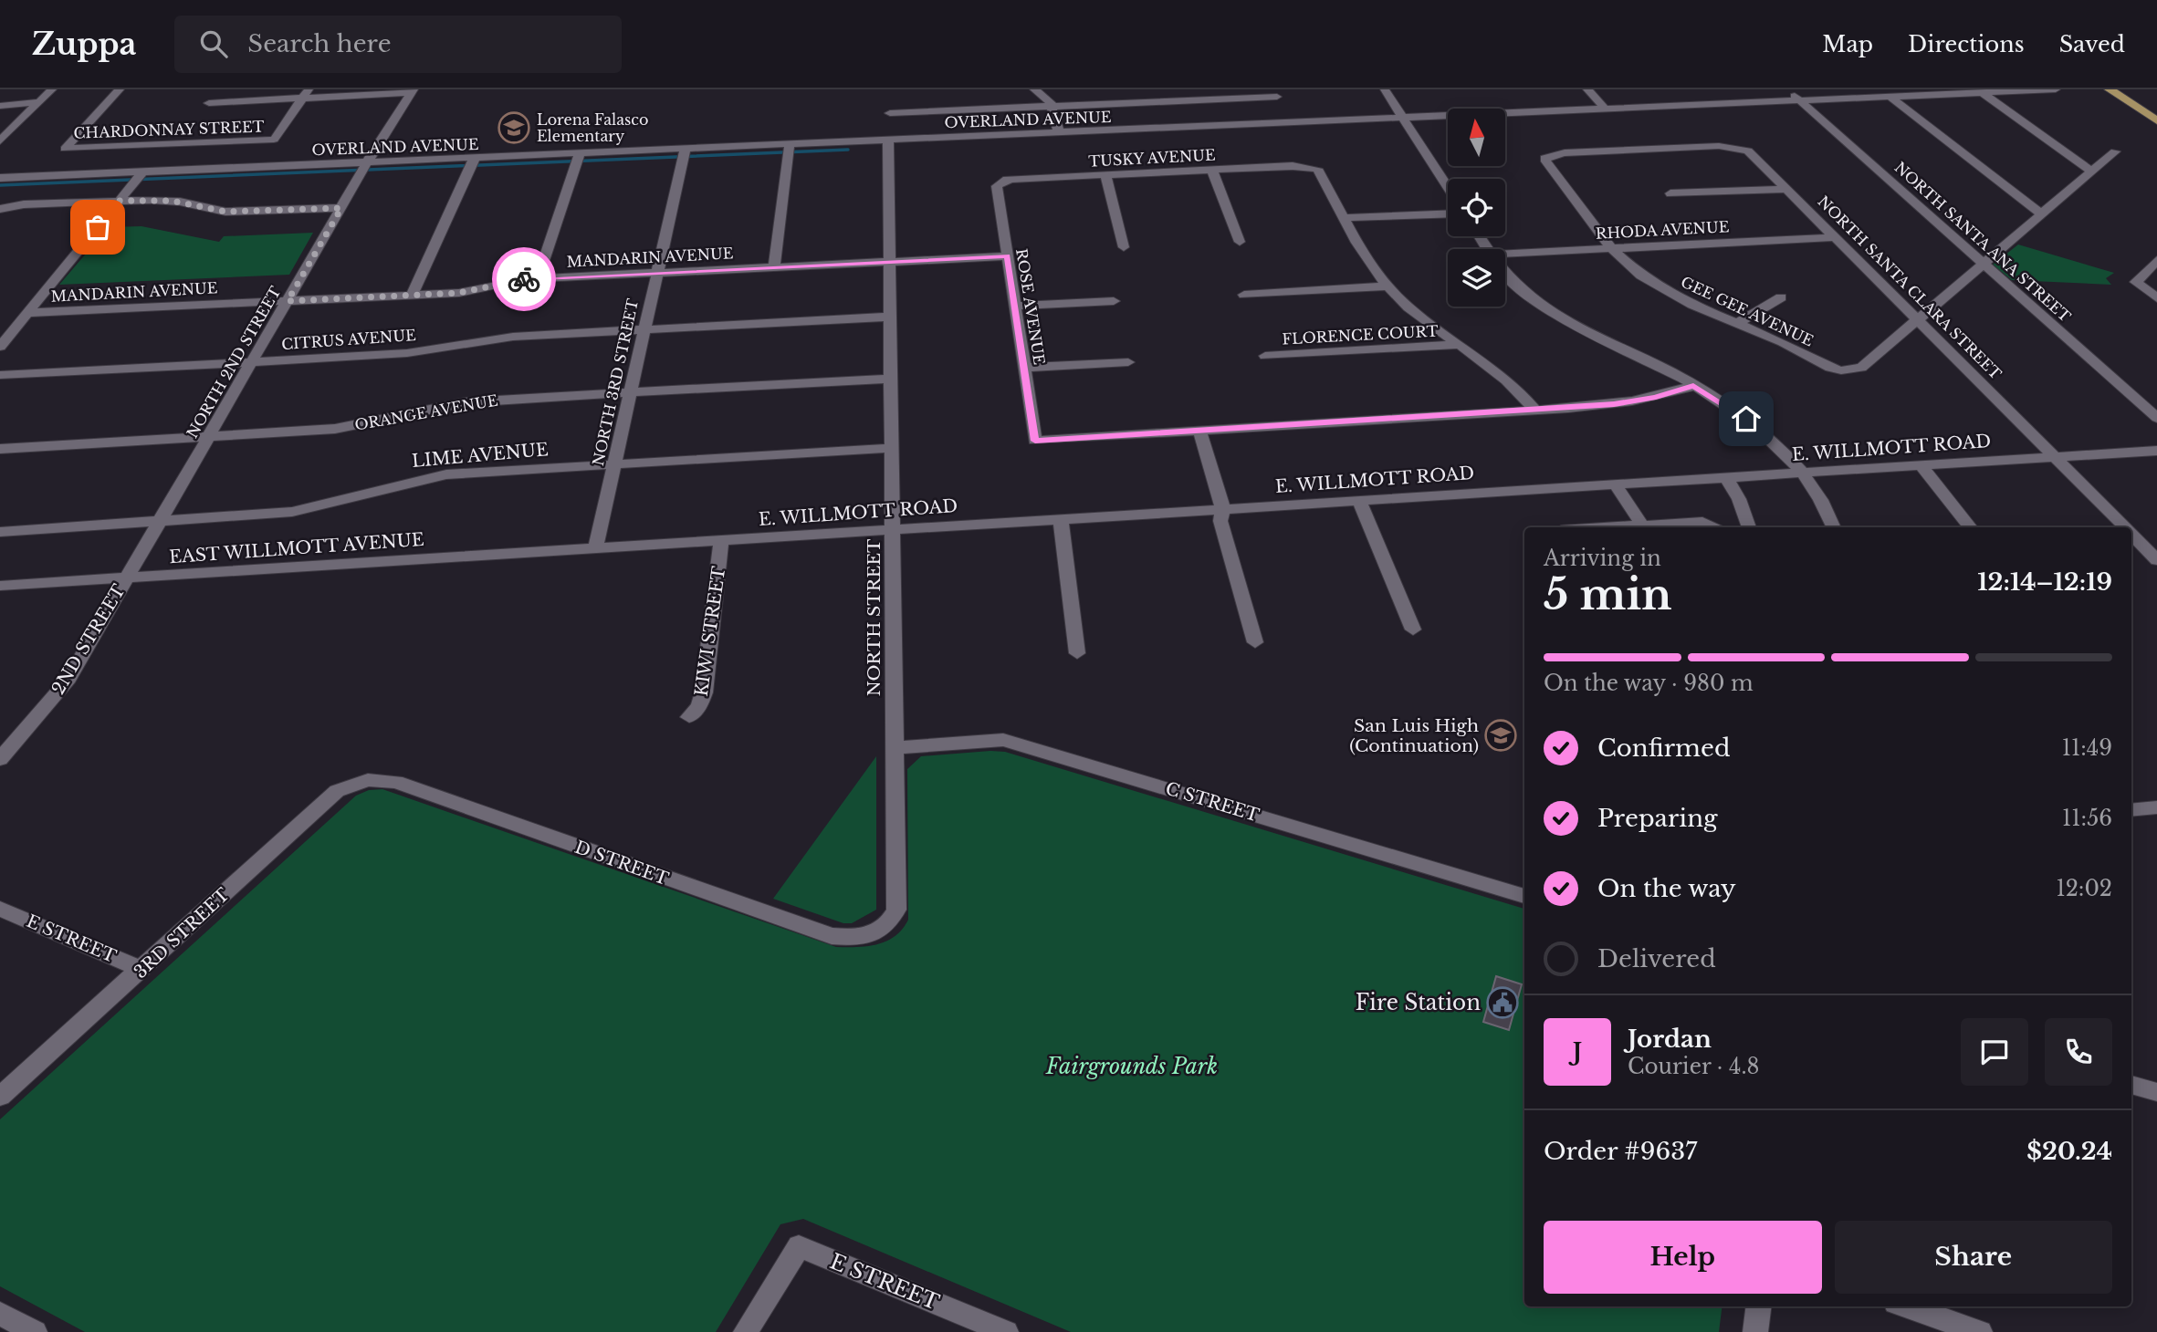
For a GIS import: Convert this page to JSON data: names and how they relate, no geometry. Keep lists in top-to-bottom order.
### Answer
{
  "streets": {
    "street": [
      "OVERLAND AVENUE",
      "CHARDONNAY STREET",
      "TUSKY AVENUE",
      "RHODA AVENUE",
      "NORTH SANTA ANA STREET",
      "MANDARIN AVENUE",
      "NORTH SANTA CLARA STREET",
      "ROSE AVENUE",
      "GEE GEE AVENUE",
      "FLORENCE COURT",
      "CITRUS AVENUE",
      "NORTH 2ND STREET",
      "NORTH 3RD STREET",
      "ORANGE AVENUE",
      "E. WILLMOTT ROAD",
      "LIME AVENUE",
      "EAST WILLMOTT AVENUE",
      "NORTH STREET",
      "KIWI STREET",
      "2ND STREET",
      "C STREET",
      "D STREET",
      "3RD STREET",
      "E STREET"
    ]
  },
  "crossings": [
    ["OVERLAND AVENUE", "NORTH SANTA ANA STREET"],
    ["OVERLAND AVENUE", "NORTH 2ND STREET"],
    ["OVERLAND AVENUE", "NORTH 3RD STREET"],
    ["OVERLAND AVENUE", "NORTH STREET"],
    ["TUSKY AVENUE", "ROSE AVENUE"],
    ["RHODA AVENUE", "NORTH SANTA CLARA STREET"],
    ["RHODA AVENUE", "GEE GEE AVENUE"],
    ["MANDARIN AVENUE", "ROSE AVENUE"],
    ["MANDARIN AVENUE", "NORTH 2ND STREET"],
    ["MANDARIN AVENUE", "NORTH 3RD STREET"],
    ["MANDARIN AVENUE", "NORTH STREET"],
    ["NORTH SANTA CLARA STREET", "GEE GEE AVENUE"],
    ["NORTH SANTA CLARA STREET", "E. WILLMOTT ROAD"],
    ["CITRUS AVENUE", "NORTH 2ND STREET"],
    ["CITRUS AVENUE", "NORTH 3RD STREET"],
    ["CITRUS AVENUE", "NORTH STREET"],
    ["NORTH 2ND STREET", "ORANGE AVENUE"],
    ["NORTH 2ND STREET", "LIME AVENUE"],
    ["NORTH 2ND STREET", "EAST WILLMOTT AVENUE"],
    ["NORTH 2ND STREET", "2ND STREET"],
    ["NORTH 3RD STREET", "ORANGE AVENUE"],
    ["NORTH 3RD STREET", "E. WILLMOTT ROAD"],
    ["NORTH 3RD STREET", "LIME AVENUE"],
    ["NORTH 3RD STREET", "EAST WILLMOTT AVENUE"],
    ["ORANGE AVENUE", "NORTH STREET"],
    ["E. WILLMOTT ROAD", "EAST WILLMOTT AVENUE"],
    ["E. WILLMOTT ROAD", "NORTH STREET"],
    ["E. WILLMOTT ROAD", "KIWI STREET"],
    ["LIME AVENUE", "NORTH STREET"],
    ["EAST WILLMOTT AVENUE", "2ND STREET"],
    ["NORTH STREET", "C STREET"],
    ["NORTH STREET", "D STREET"],
    ["D STREET", "3RD STREET"],
    ["3RD STREET", "E STREET"]
  ],
  "parks": ["Fairgrounds Park"],
  "places": {
    "school or university": ["Lorena Falasco Elementary", "San Luis High (Continuation)"],
    "public building": ["Fire Station"]
  },
  "north": "top",
  "page": {
    "header": "Zuppa",
    "search": "Search here",
    "nav": ["Map", "Directions", "Saved"],
    "heading": ["5 min", "Arriving in", "12:14–12:19"],
    "panel": [
      "Jordan",
      "Courier · 4.8",
      "Order #9637",
      "$20.24"
    ],
    "bar": "On the way · 980 m",
    "list": [
      ["Confirmed", "11:49"],
      ["Preparing", "11:56"],
      ["On the way", "12:02"],
      "Delivered"
    ],
    "round": "J",
    "buttons": ["Help", "Share"]
  }
}
